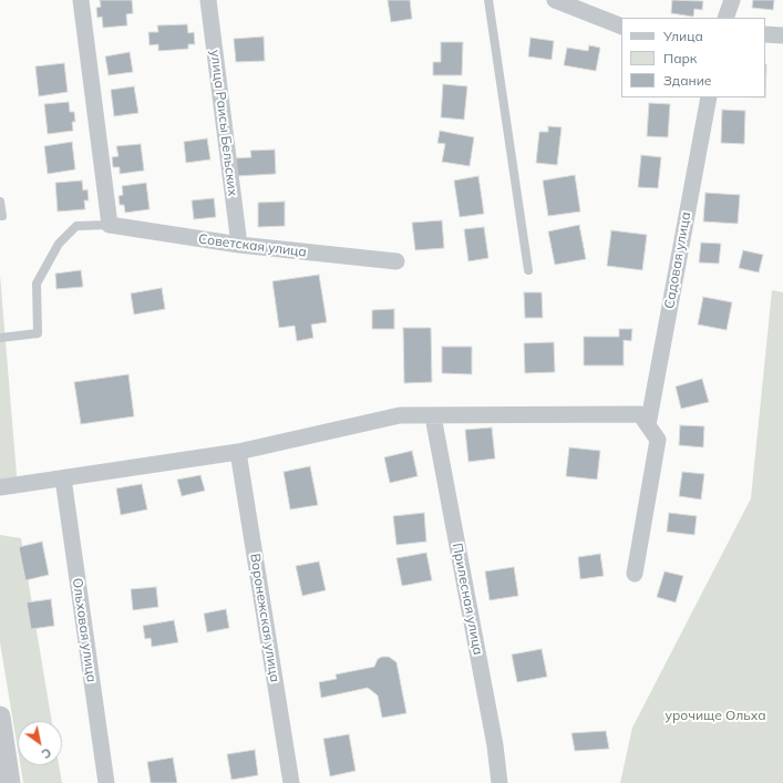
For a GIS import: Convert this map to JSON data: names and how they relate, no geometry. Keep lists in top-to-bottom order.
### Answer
{
  "streets": {
    "street": [
      "улица Раисы Бельских",
      "Советская улица",
      "Садовая улица",
      "Прилесная улица",
      "Воронежская улица",
      "Ольховая улица"
    ]
  },
  "crossings": [
    ["улица Раисы Бельских", "Советская улица"]
  ],
  "parks": ["урочище Ольха"],
  "legend": ["Улица", "Парк", "Здание"],
  "north": "bottom right"
}
